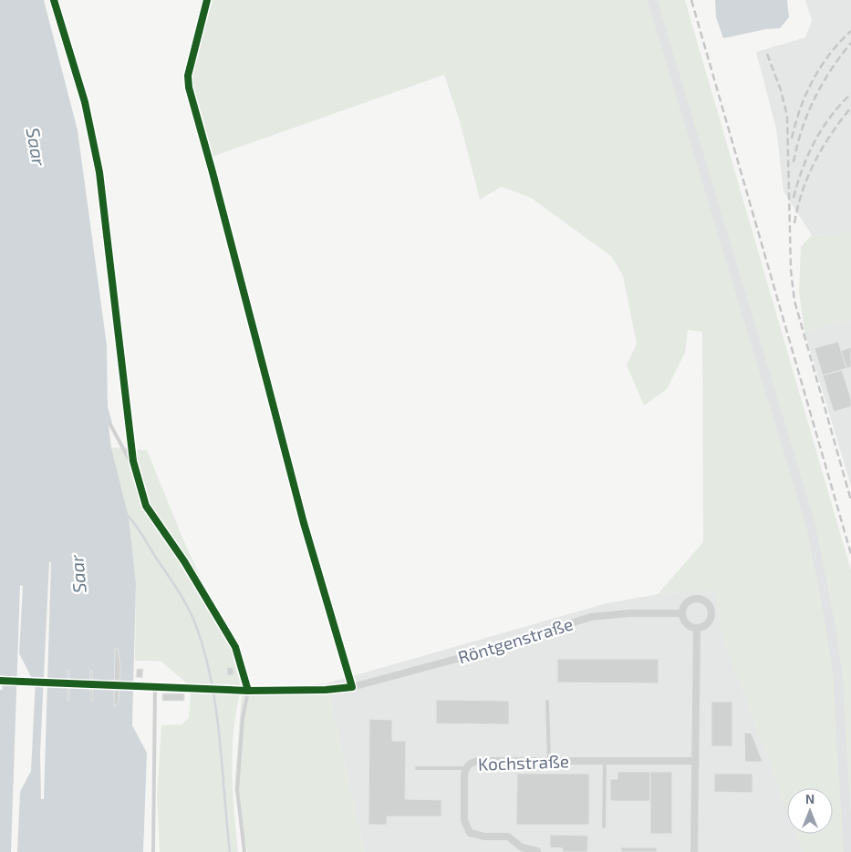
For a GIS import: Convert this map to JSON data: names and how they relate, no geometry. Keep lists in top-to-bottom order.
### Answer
{
  "streets": {
    "street": ["Röntgenstraße", "Kochstraße"]
  },
  "water": ["Saar"],
  "north": "top"
}
